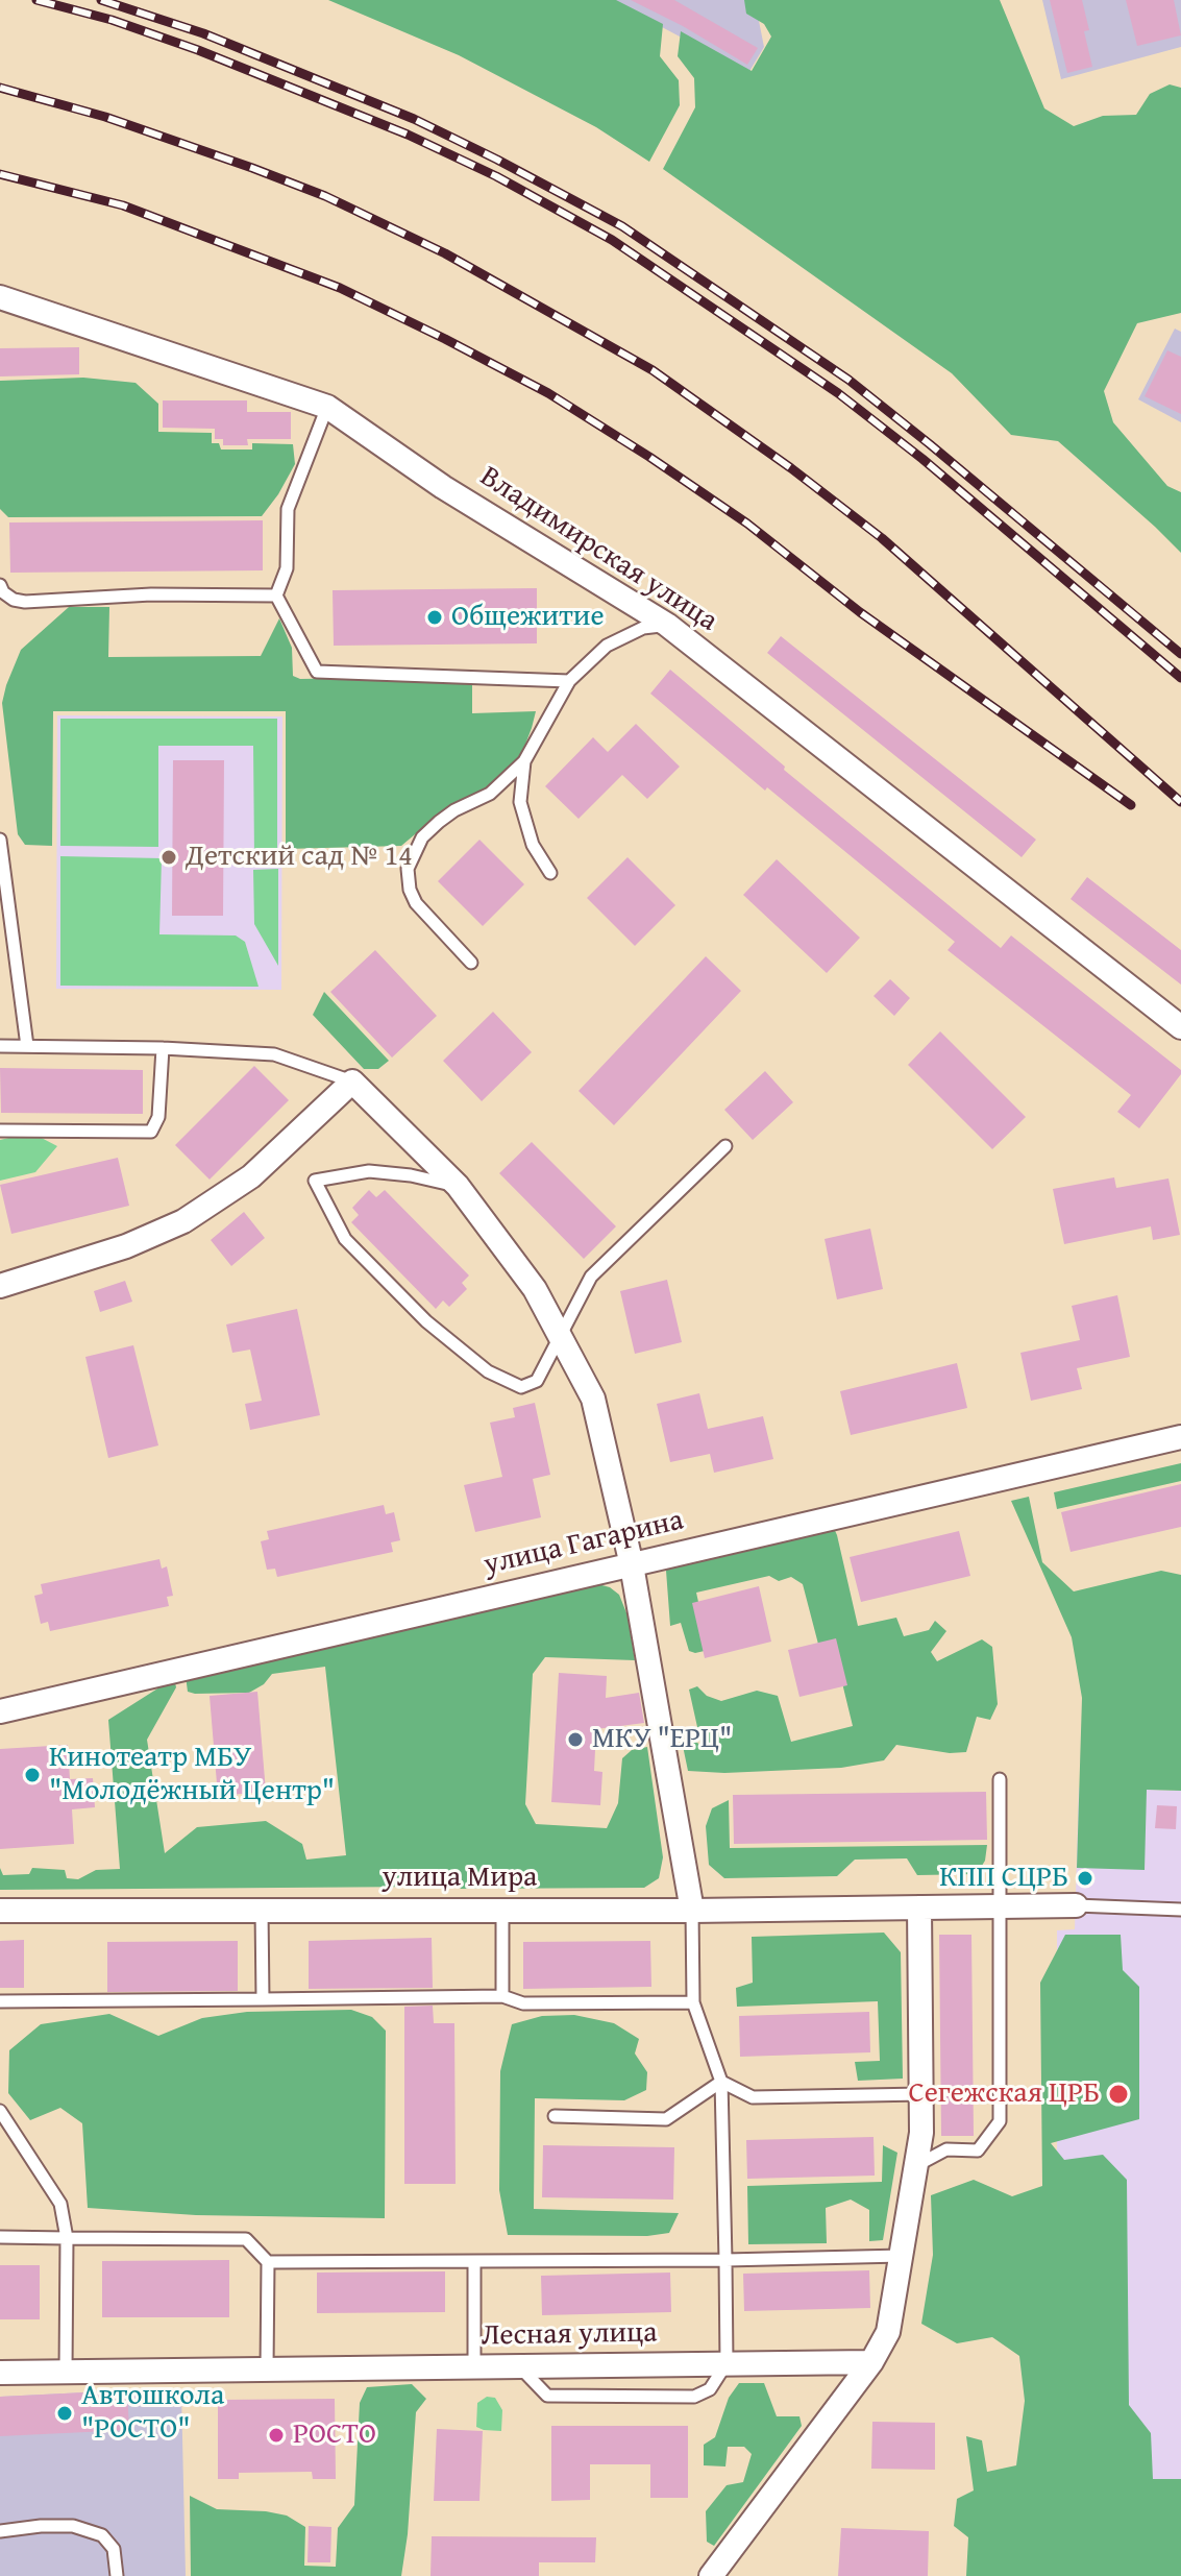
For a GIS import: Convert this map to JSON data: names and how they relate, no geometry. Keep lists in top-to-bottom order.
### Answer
{
  "streets": {
    "street": [
      "Владимирская улица",
      "улица Гагарина",
      "улица Мира",
      "Лесная улица"
    ]
  },
  "places": [
    "Общежитие",
    "Детский сад № 14",
    "МКУ \"ЕРЦ\"",
    "Кинотеатр МБУ \"Молодёжный Центр\"",
    "КПП СЦРБ",
    "Сегежская ЦРБ",
    "Автошкола \"РОСТО\"",
    "РОСТО"
  ]
}
